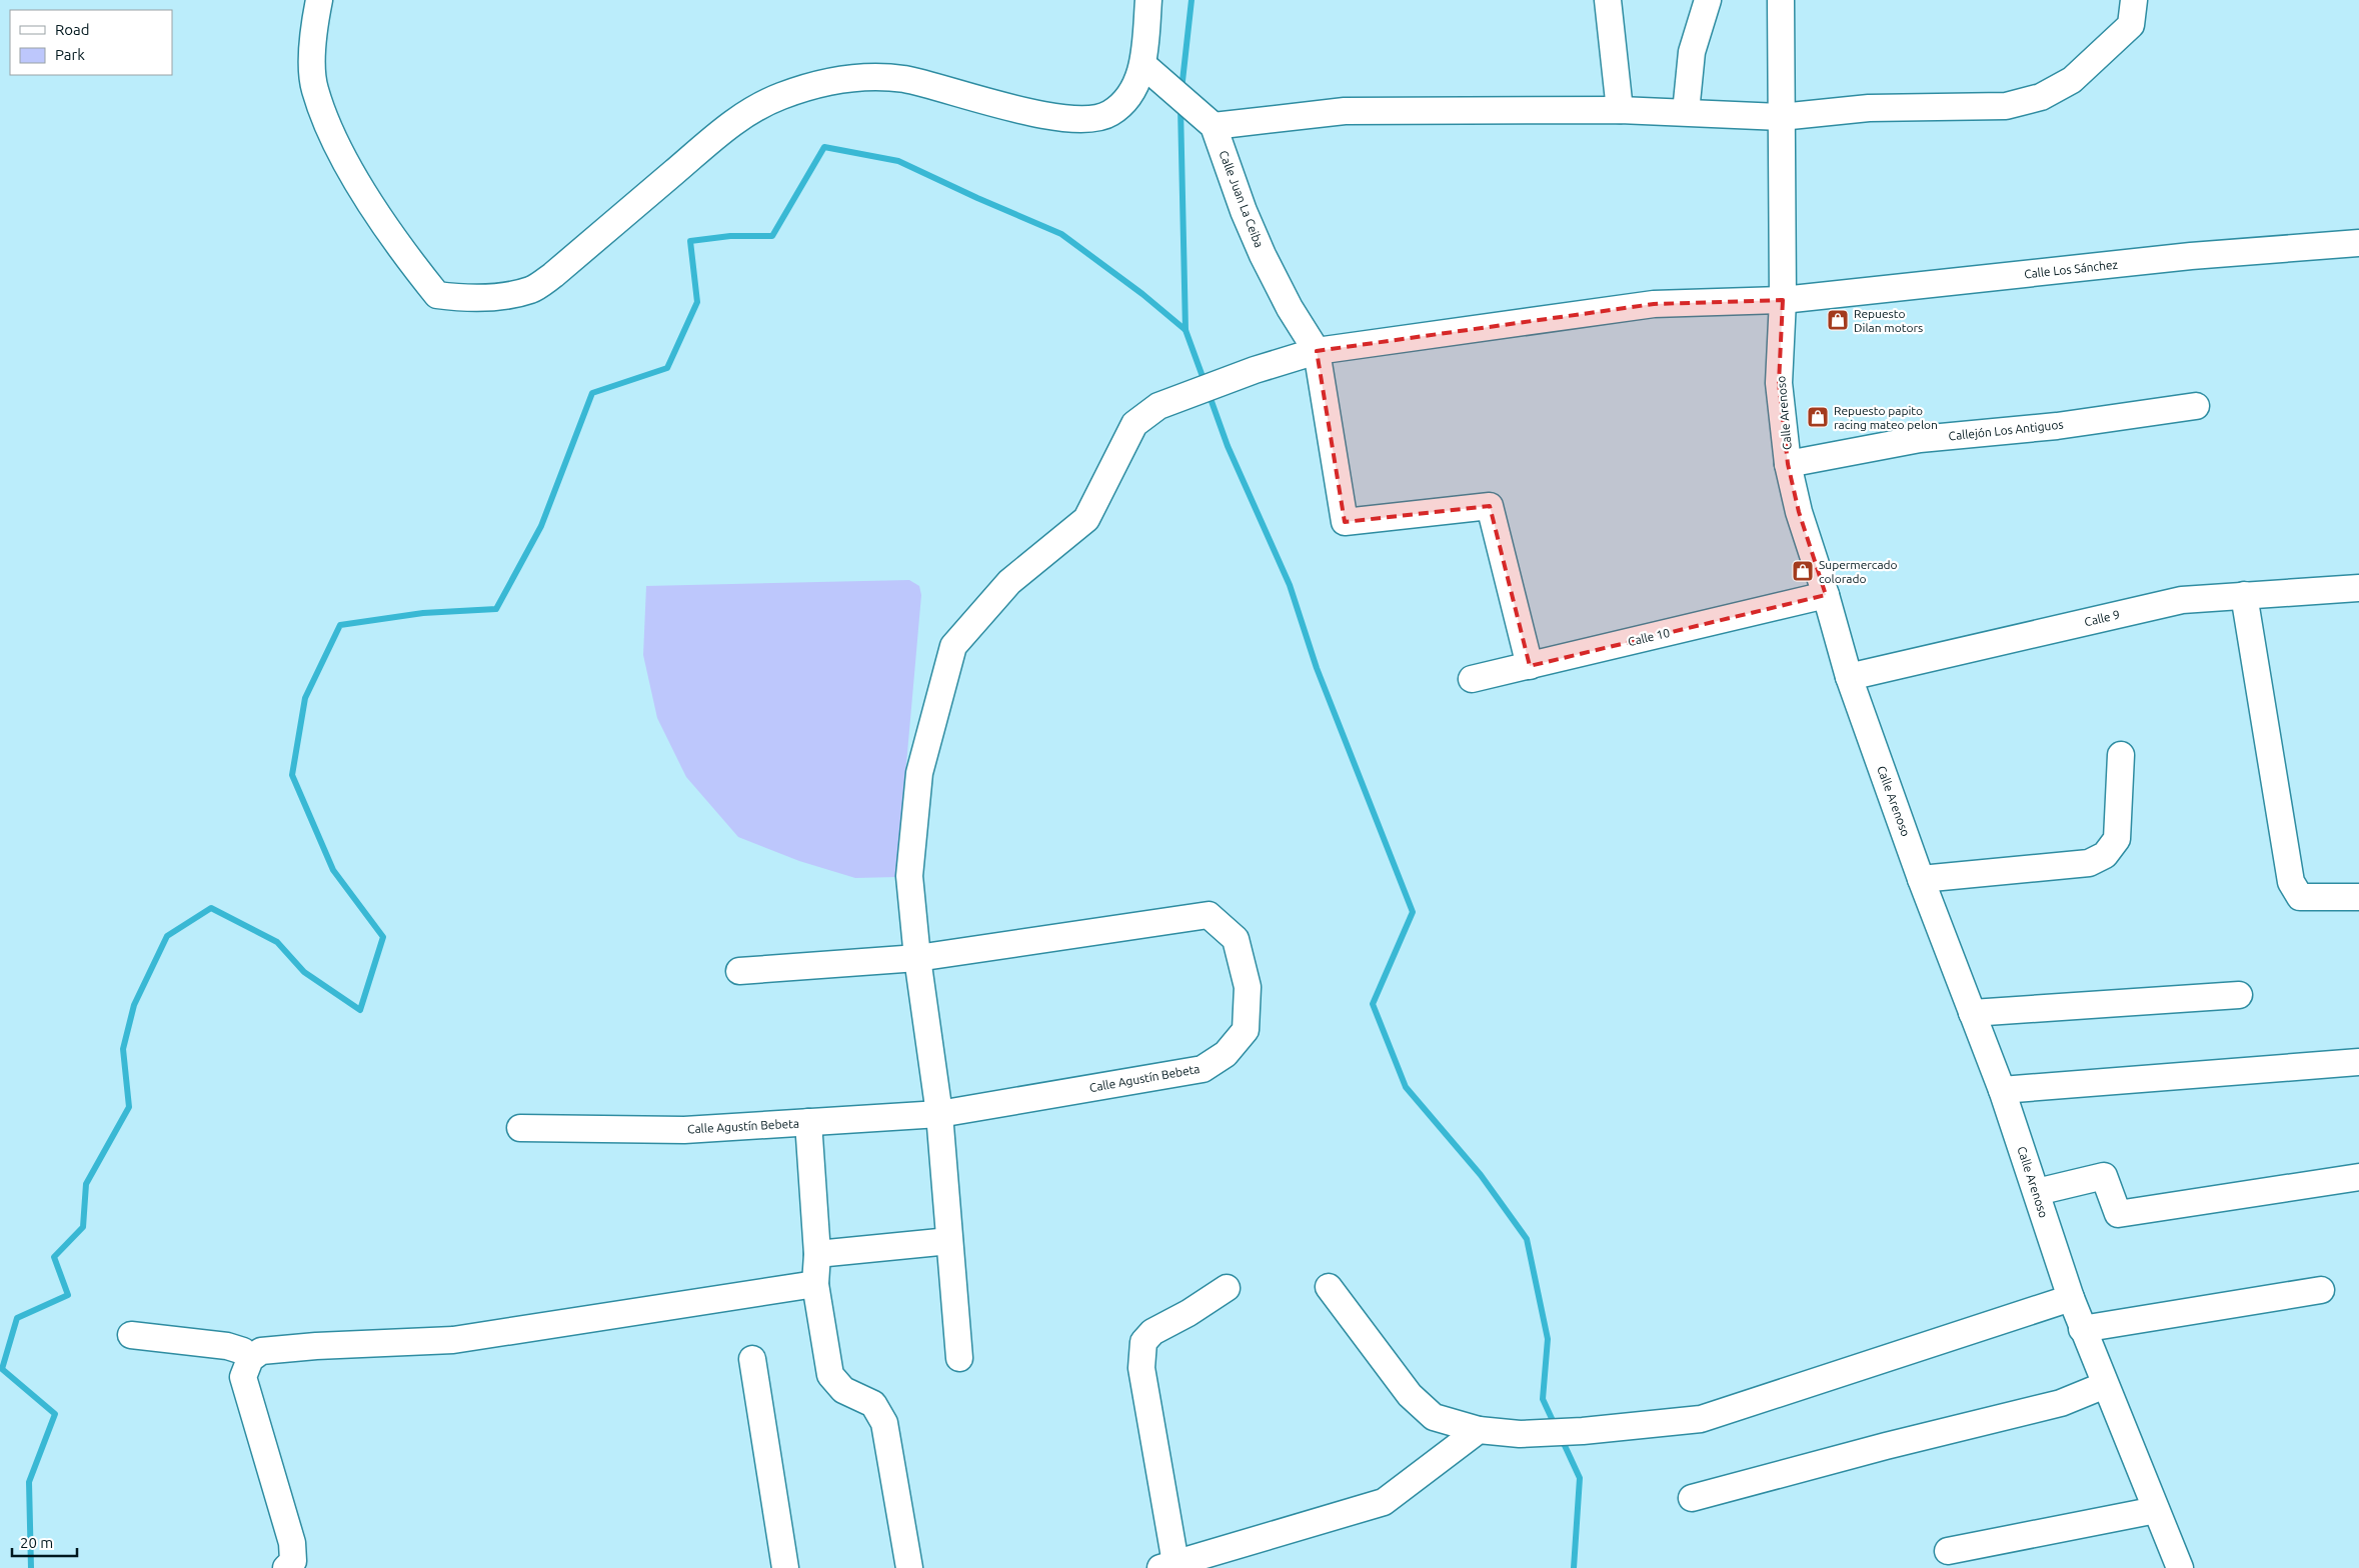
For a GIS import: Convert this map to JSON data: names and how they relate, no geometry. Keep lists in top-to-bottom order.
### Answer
{
  "streets": {
    "street": [
      "Calle Juan La Ceiba",
      "Calle Los Sánchez",
      "Calle Arenoso",
      "Callejón Los Antiguos",
      "Calle 9",
      "Calle 10",
      "Calle Agustín Bebeta"
    ]
  },
  "crossings": [
    ["Calle Juan La Ceiba", "Calle Los Sánchez"],
    ["Calle Los Sánchez", "Calle Arenoso"],
    ["Calle Los Sánchez", "Calle Agustín Bebeta"],
    ["Calle Arenoso", "Callejón Los Antiguos"],
    ["Calle Arenoso", "Calle 9"],
    ["Calle Arenoso", "Calle 10"]
  ],
  "places": {
    "shop": ["Repuesto Dilan motors", "Repuesto papito racing mateo pelon", "Supermercado colorado"]
  },
  "legend": ["Road", "Park"],
  "scale_bar": "20 m"
}
